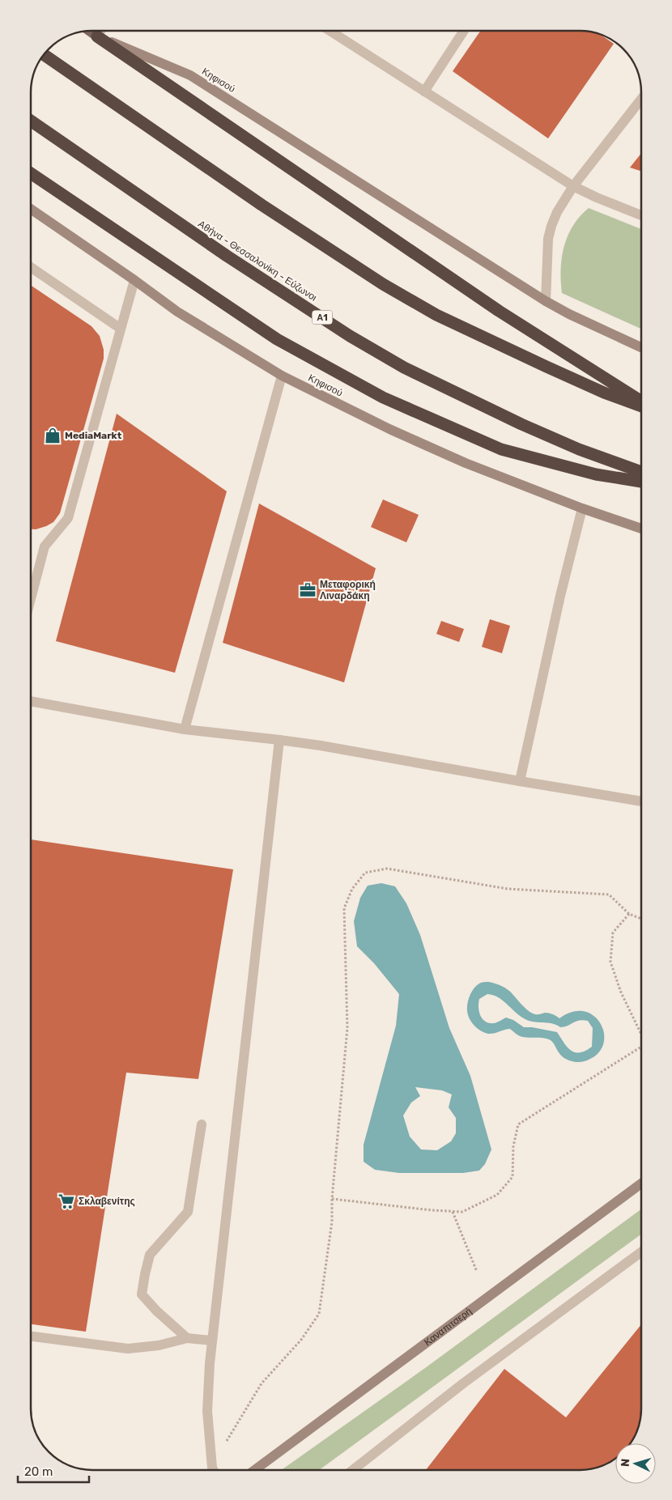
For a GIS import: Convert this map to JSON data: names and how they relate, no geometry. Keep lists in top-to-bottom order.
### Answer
{
  "streets": {
    "highway": ["Αθήνα - Θεσσαλονίκη - Εύζωνοι", "Α1"],
    "street": ["Κηφισού", "Καναπιτσερή"]
  },
  "places": {
    "shop": ["MediaMarkt"],
    "office": ["Μεταφορική Λιναρδάκη"],
    "supermarket": ["Σκλαβενίτης"]
  },
  "scale_bar": "20 m",
  "north": "left"
}
